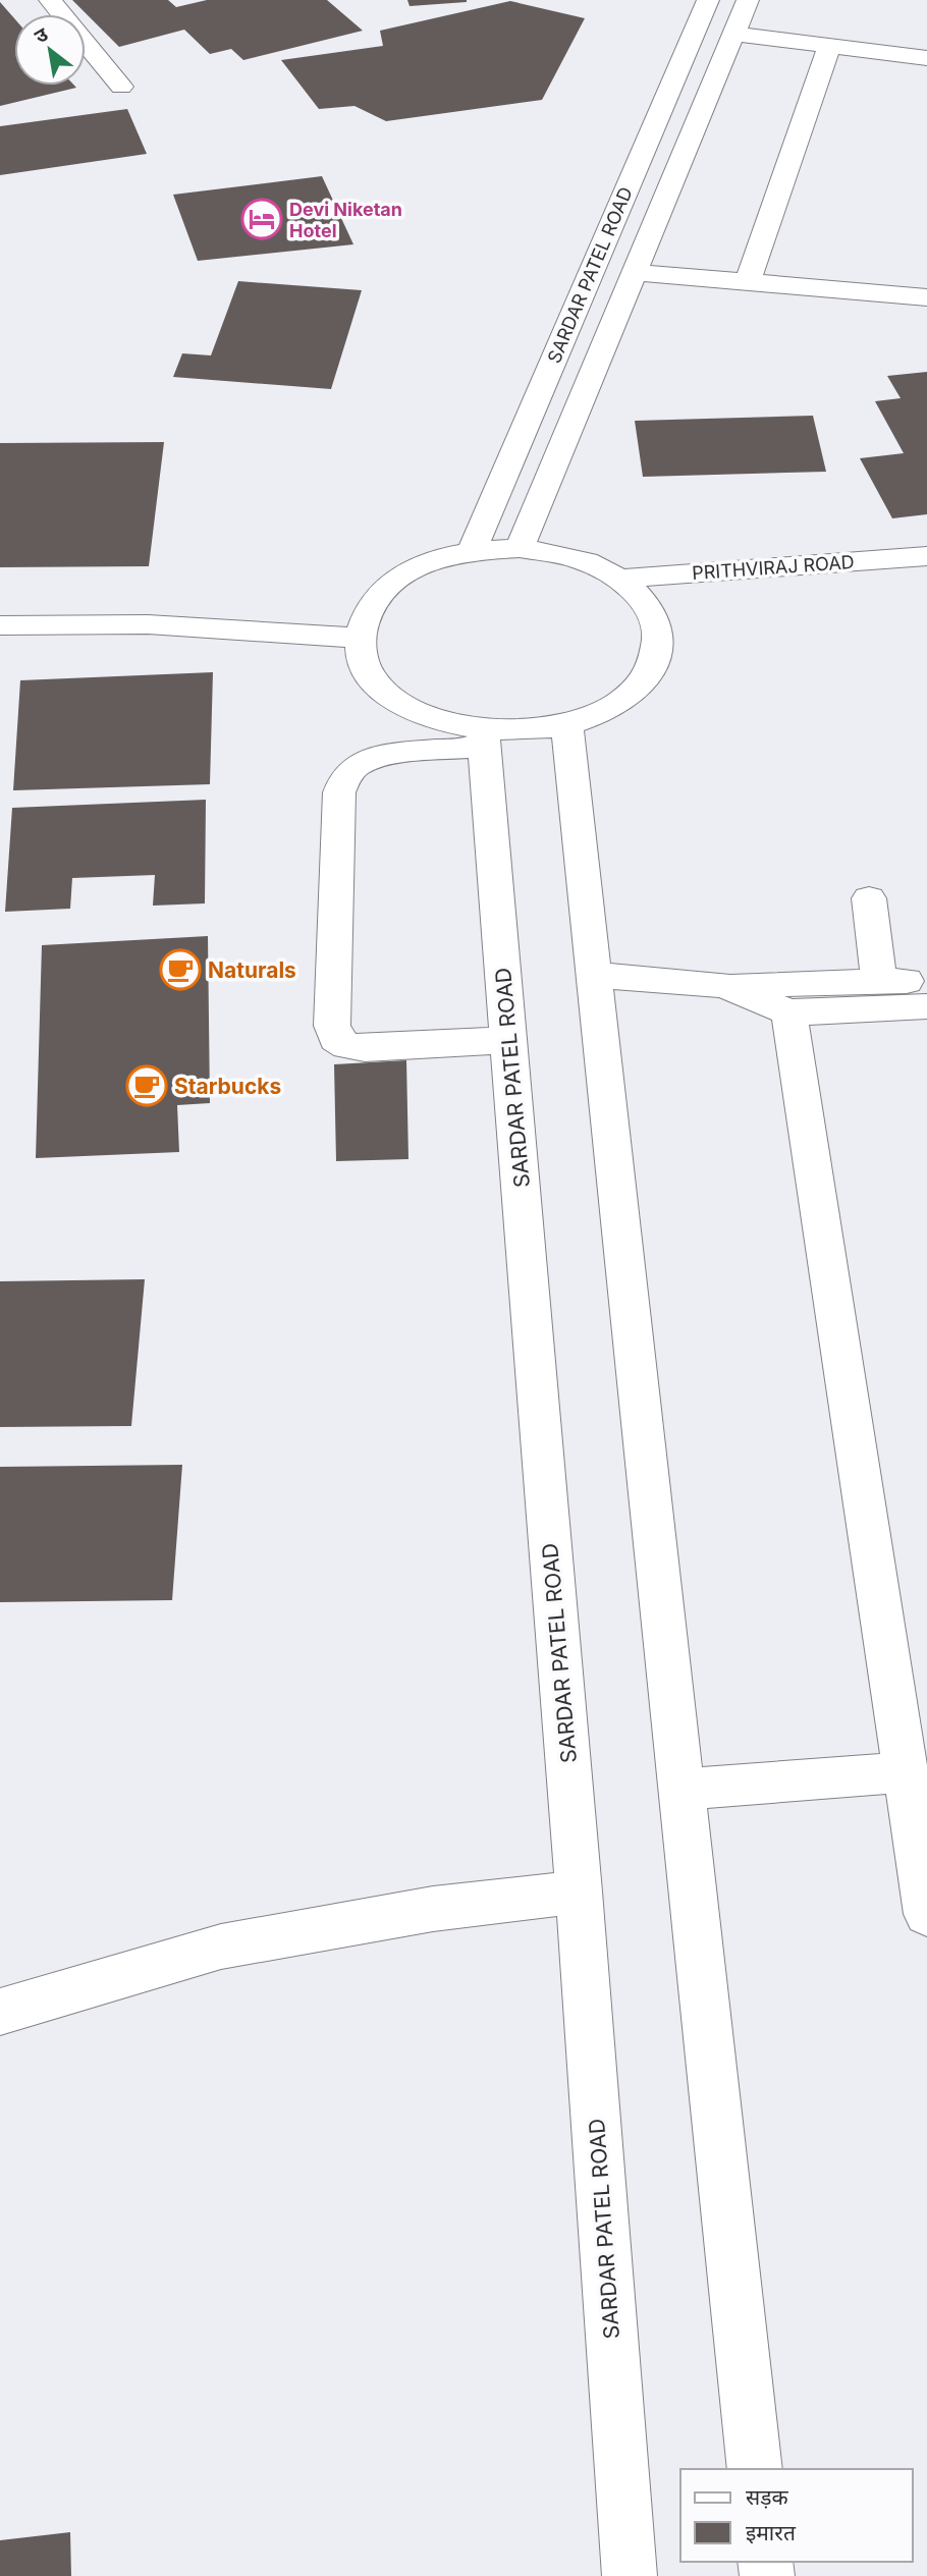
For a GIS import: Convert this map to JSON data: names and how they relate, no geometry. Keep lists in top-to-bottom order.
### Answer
{
  "streets": {
    "street": ["SARDAR PATEL ROAD", "PRITHVIRAJ ROAD"]
  },
  "crossings": [
    ["SARDAR PATEL ROAD", "PRITHVIRAJ ROAD"]
  ],
  "places": {
    "hotel": ["Devi Niketan Hotel"],
    "cafe": ["Naturals", "Starbucks"]
  },
  "legend": ["सड़क", "इमारत"],
  "north": "top left"
}
